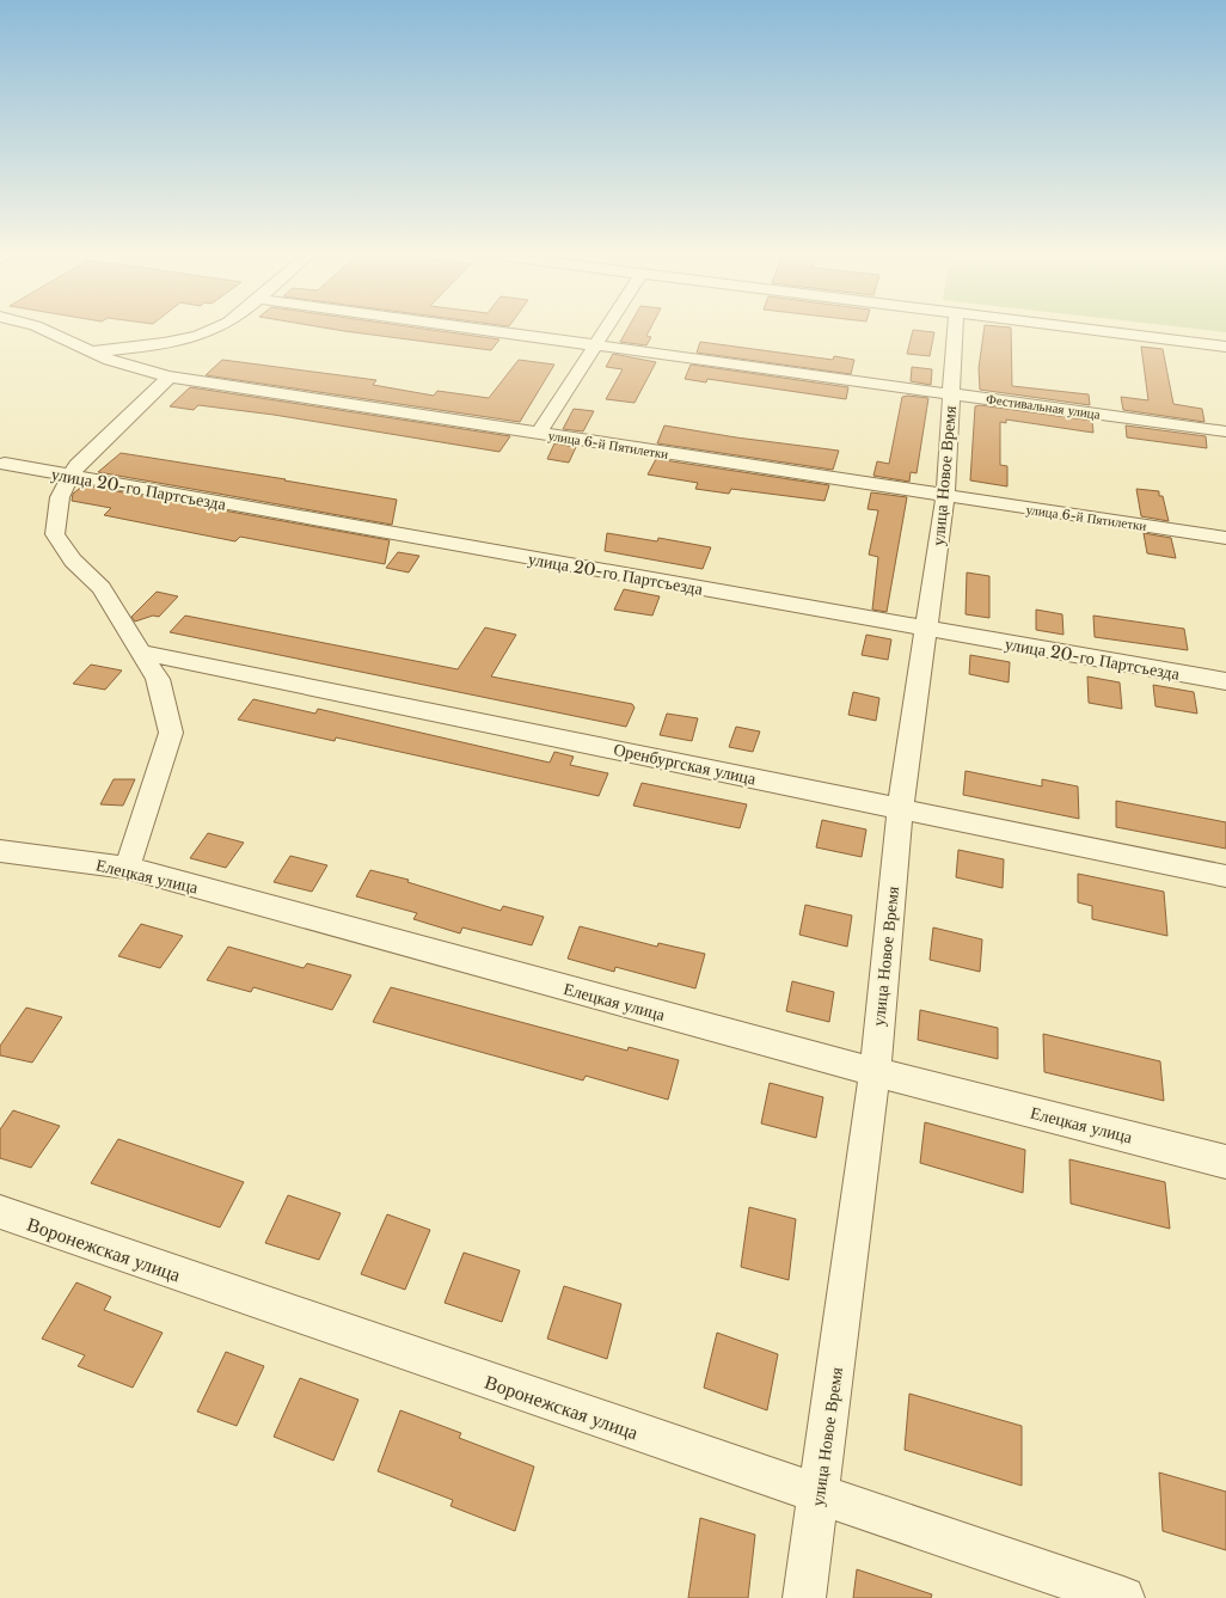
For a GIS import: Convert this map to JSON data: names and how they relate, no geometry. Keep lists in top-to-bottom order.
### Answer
{
  "streets": {
    "street": [
      "Фестивальная улица",
      "улица 6-й Пятилетки",
      "улица Новое Время",
      "улица 20-го Партсъезда",
      "Оренбургская улица",
      "Елецкая улица",
      "Воронежская улица"
    ]
  },
  "crossings": [
    ["Фестивальная улица", "улица Новое Время"],
    ["улица 6-й Пятилетки", "улица Новое Время"],
    ["улица Новое Время", "улица 20-го Партсъезда"],
    ["улица Новое Время", "Оренбургская улица"],
    ["улица Новое Время", "Елецкая улица"],
    ["улица Новое Время", "Воронежская улица"]
  ]
}
